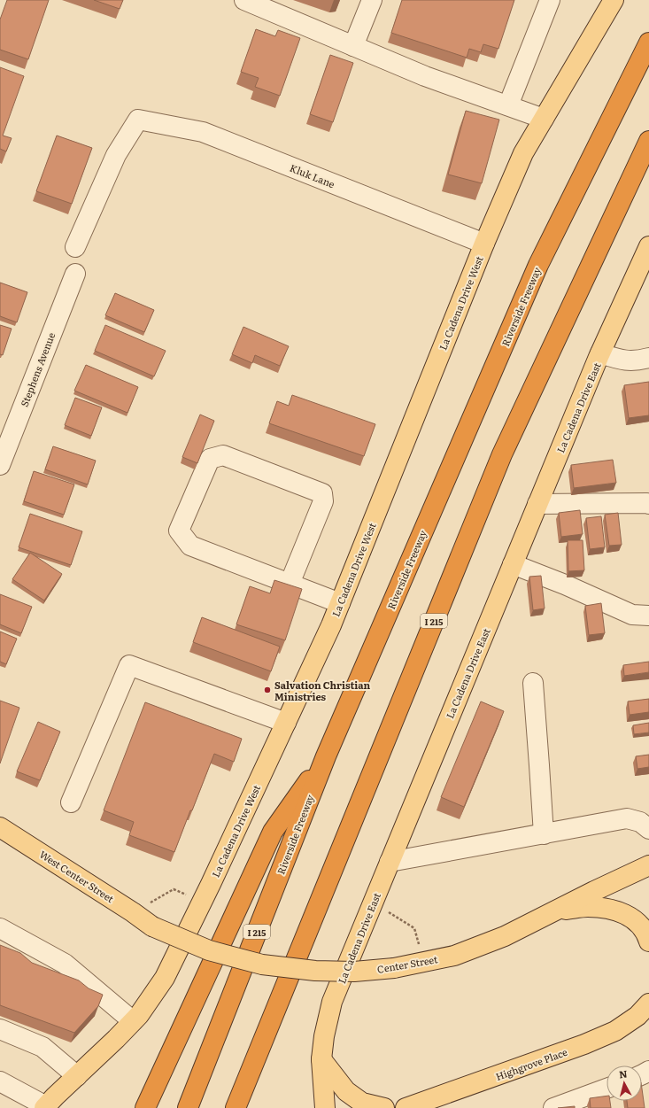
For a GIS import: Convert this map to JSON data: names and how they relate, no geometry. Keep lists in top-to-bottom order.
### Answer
{
  "streets": {
    "highway": ["Riverside Freeway", "I 215"],
    "main road": [
      "La Cadena Drive West",
      "La Cadena Drive East",
      "West Center Street",
      "Center Street",
      "Highgrove Place"
    ],
    "street": ["Kluk Lane", "Stephens Avenue"]
  },
  "crossings": [
    ["Kluk Lane", "La Cadena Drive West"],
    ["West Center Street", "Center Street"]
  ],
  "places": ["Salvation Christian Ministries"],
  "north": "top"
}
